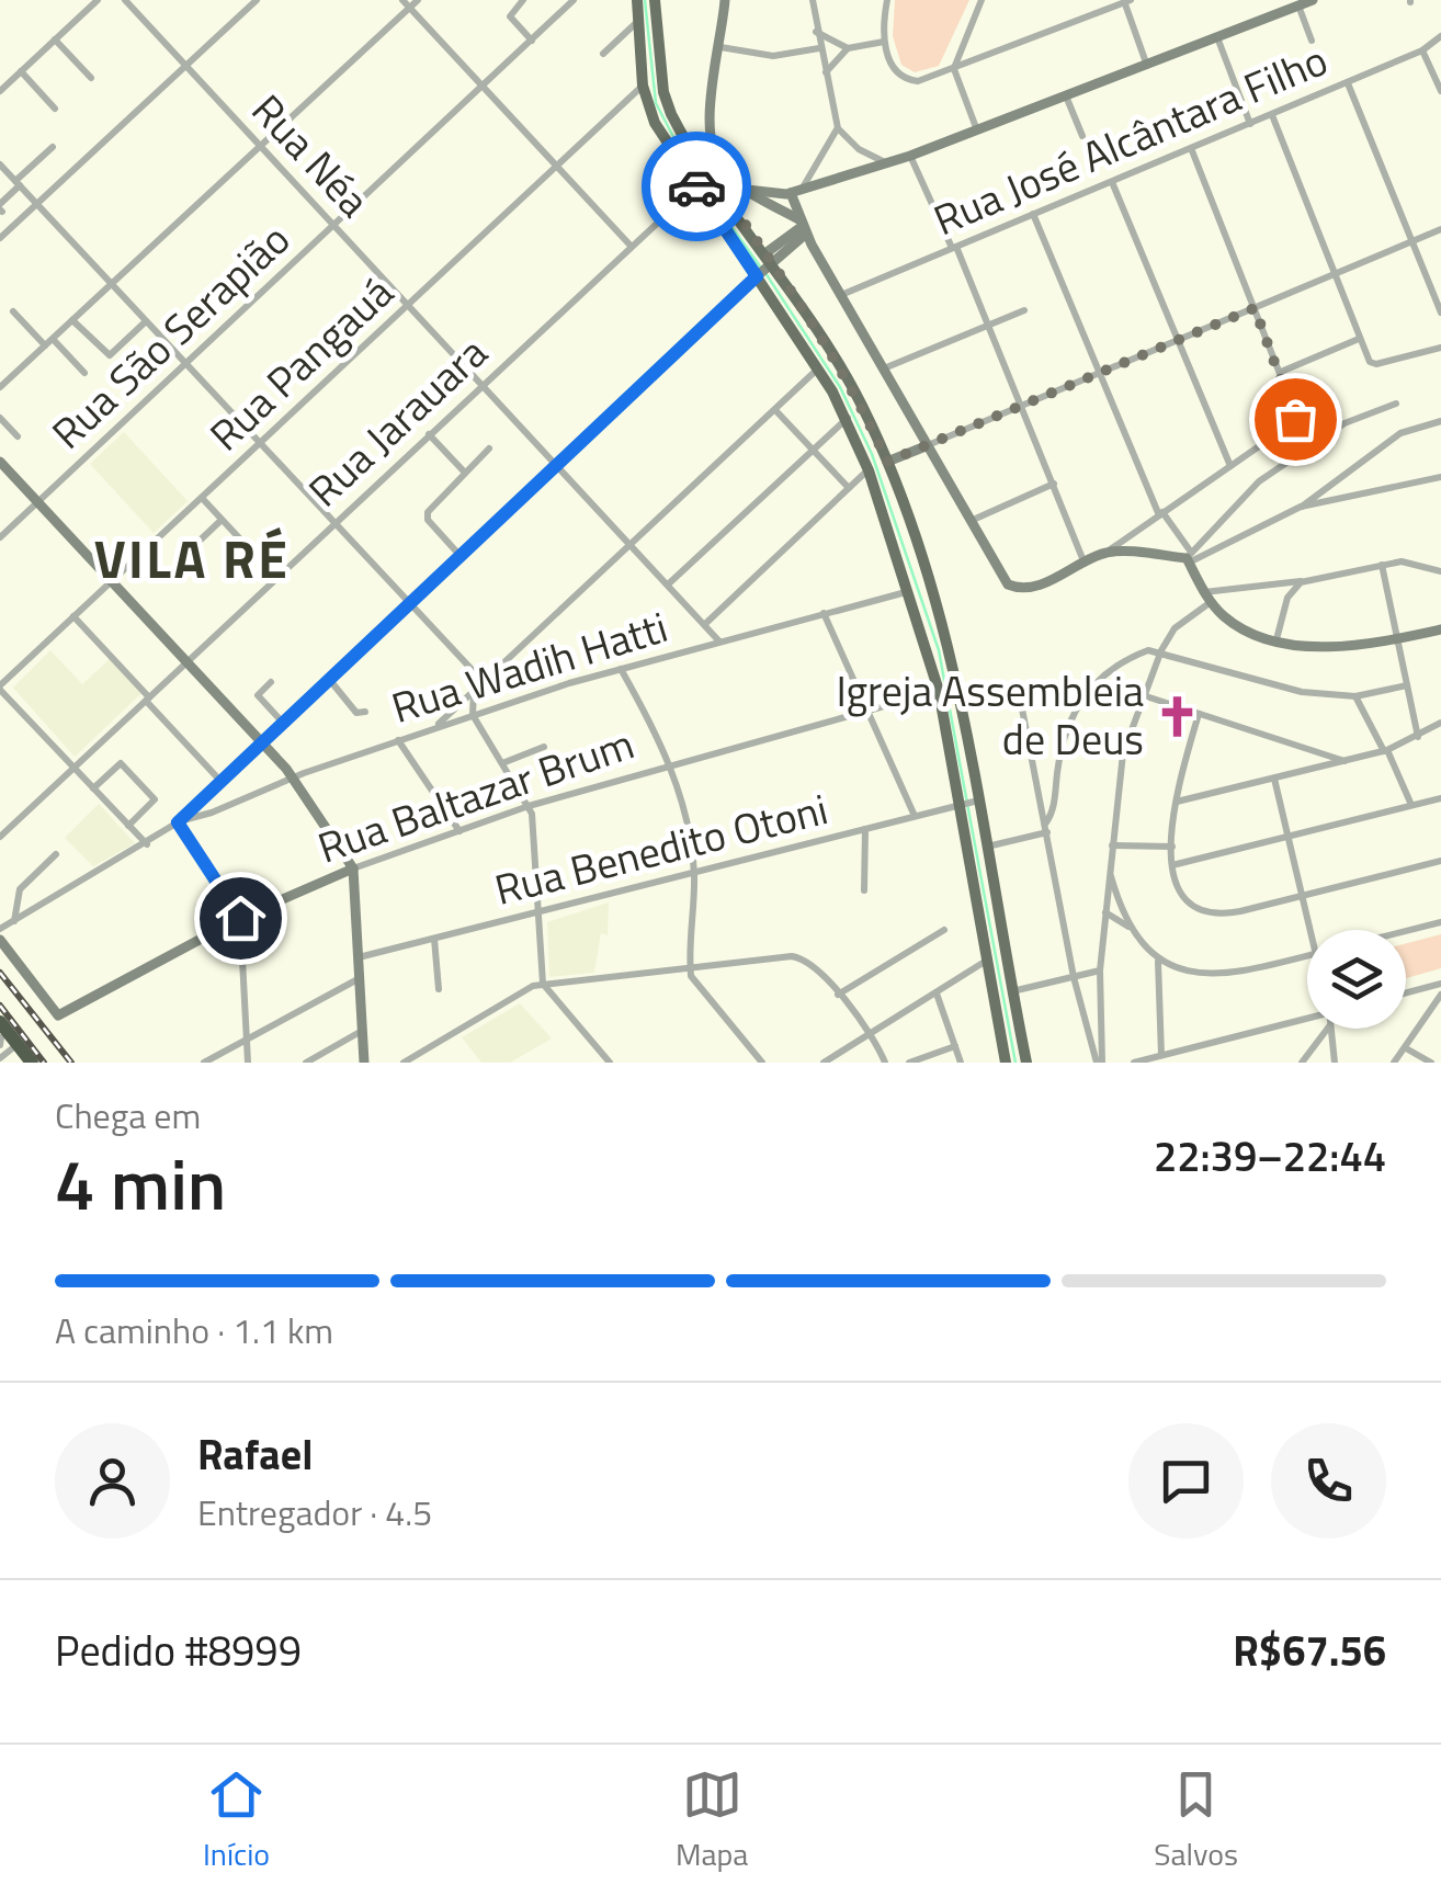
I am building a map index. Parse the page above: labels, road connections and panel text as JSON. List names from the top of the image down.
{
  "streets": {
    "street": [
      "Rua José Alcântara Filho",
      "Rua Néa",
      "Rua São Serapião",
      "Rua Pangauá",
      "Rua Jarauara",
      "Rua Wadih Hatti",
      "Rua Baltazar Brum",
      "Rua Benedito Otoni"
    ]
  },
  "crossings": [
    ["Rua Néa", "Rua São Serapião"],
    ["Rua Néa", "Rua Pangauá"],
    ["Rua Néa", "Rua Jarauara"],
    ["Rua Néa", "Rua Wadih Hatti"]
  ],
  "districts": ["VILA RÉ"],
  "places": {
    "church": ["Igreja Assembleia de Deus"]
  },
  "page": {
    "heading": ["4 min", "Chega em", "22:39–22:44"],
    "panel": [
      "Rafael",
      "Entregador · 4.5",
      "Pedido #8999",
      "R$67.56"
    ],
    "bar": "A caminho · 1.1 km",
    "tabs": ["Início", "Mapa", "Salvos"]
  }
}
